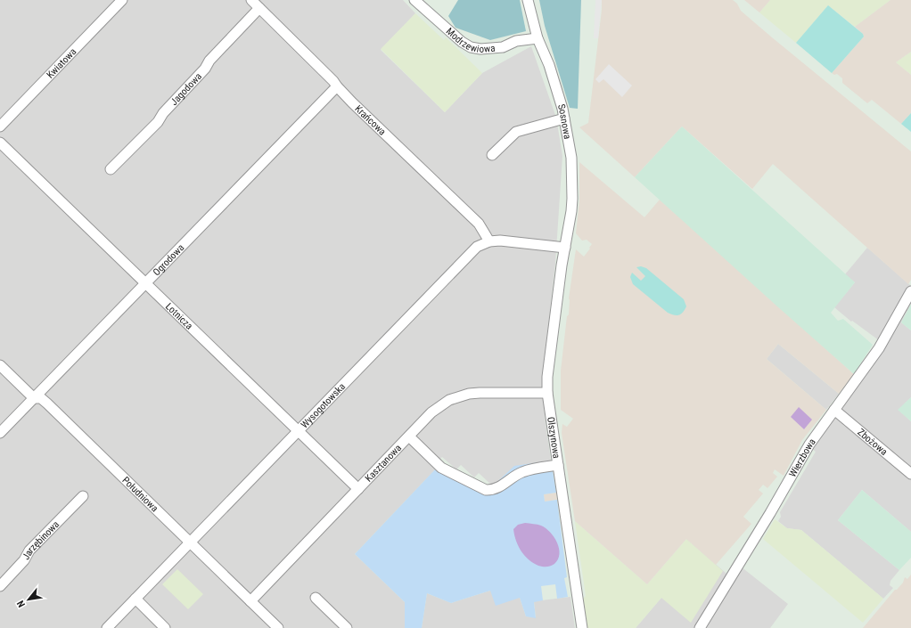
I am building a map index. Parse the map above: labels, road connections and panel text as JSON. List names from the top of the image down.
{
  "streets": {
    "street": [
      "Modrzewiowa",
      "Kwiatowa",
      "Jagodowa",
      "Krańcowa",
      "Sosnowa",
      "Ogrodowa",
      "Lotnicza",
      "Wysogotowska",
      "Olszynowa",
      "Zbożowa",
      "Wierzbowa",
      "Kasztanowa",
      "Południowa",
      "Jarzębinowa"
    ]
  },
  "crossings": [
    ["Modrzewiowa", "Sosnowa"],
    ["Jagodowa", "Krańcowa"],
    ["Krańcowa", "Ogrodowa"],
    ["Krańcowa", "Wysogotowska"],
    ["Sosnowa", "Wysogotowska"],
    ["Sosnowa", "Olszynowa"],
    ["Ogrodowa", "Lotnicza"],
    ["Ogrodowa", "Południowa"],
    ["Lotnicza", "Wysogotowska"],
    ["Lotnicza", "Kasztanowa"],
    ["Wysogotowska", "Olszynowa"],
    ["Wysogotowska", "Południowa"],
    ["Olszynowa", "Kasztanowa"],
    ["Zbożowa", "Wierzbowa"],
    ["Kasztanowa", "Południowa"]
  ],
  "north": "bottom left"
}
